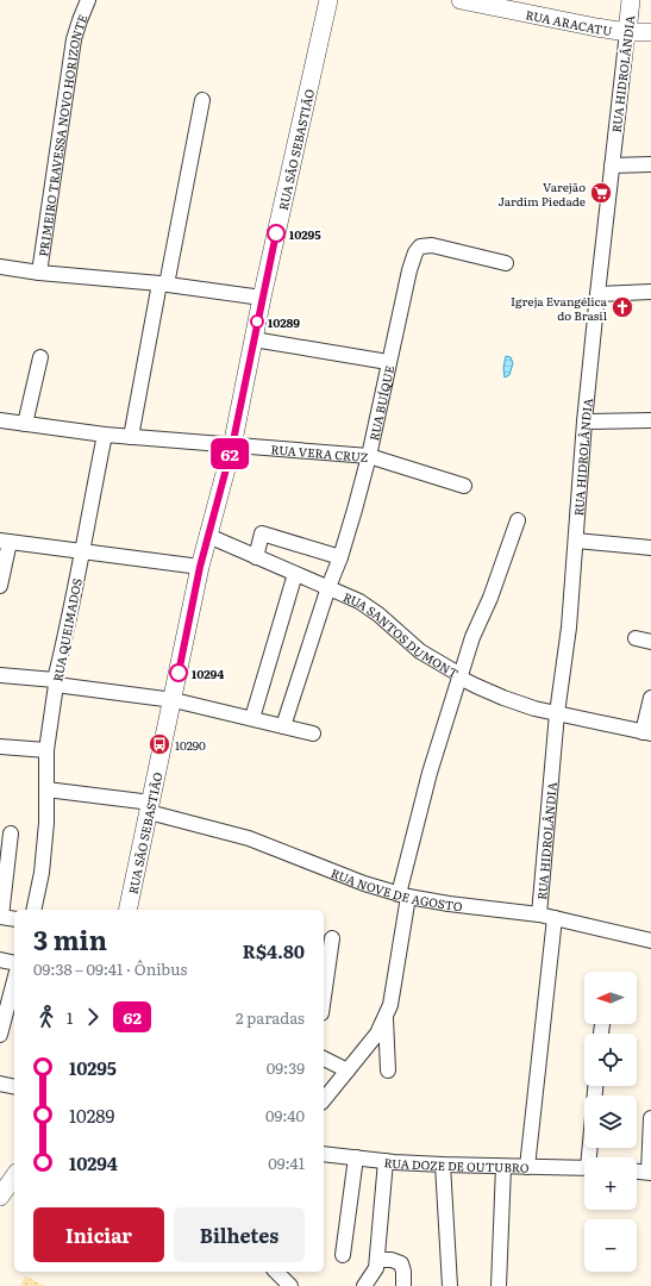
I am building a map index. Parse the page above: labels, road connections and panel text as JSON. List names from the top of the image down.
{
  "streets": {
    "street": [
      "RUA ARACATU",
      "RUA HIDROLÂNDIA",
      "PRIMEIRO TRAVESSA NOVO HORIZONTE",
      "RUA SÃO SEBASTIÃO",
      "RUA BUÍQUE",
      "RUA VERA CRUZ",
      "RUA QUEIMADOS",
      "RUA SANTOS DUMONT",
      "RUA NOVE DE AGOSTO",
      "RUA DOZE DE OUTUBRO"
    ]
  },
  "crossings": [
    ["RUA ARACATU", "RUA HIDROLÂNDIA"],
    ["RUA HIDROLÂNDIA", "RUA SANTOS DUMONT"],
    ["RUA HIDROLÂNDIA", "RUA NOVE DE AGOSTO"],
    ["RUA SÃO SEBASTIÃO", "RUA VERA CRUZ"],
    ["RUA SÃO SEBASTIÃO", "RUA SANTOS DUMONT"],
    ["RUA SÃO SEBASTIÃO", "RUA NOVE DE AGOSTO"],
    ["RUA BUÍQUE", "RUA VERA CRUZ"],
    ["RUA BUÍQUE", "RUA SANTOS DUMONT"],
    ["RUA VERA CRUZ", "RUA QUEIMADOS"],
    ["RUA QUEIMADOS", "RUA NOVE DE AGOSTO"]
  ],
  "places": {
    "supermarket": ["Varejão Jardim Piedade"],
    "other": ["10295", "10289", "10294"],
    "church": ["Igreja Evangélica do Brasil"],
    "bus stop": ["10290"]
  },
  "lines": ["bus line 62"],
  "north": "left",
  "page": {
    "on_map": "62",
    "heading": ["3 min", "09:38 – 09:41 · Ônibus", "R$4.80"],
    "map_buttons": ["+", "−"],
    "legs": ["1", "62", "2 paradas"],
    "list": [
      {
        "name": "10295",
        "value": "09:39"
      },
      {
        "name": "10289",
        "value": "09:40"
      },
      {
        "name": "10294",
        "value": "09:41"
      }
    ],
    "buttons": ["Iniciar", "Bilhetes"]
  }
}
